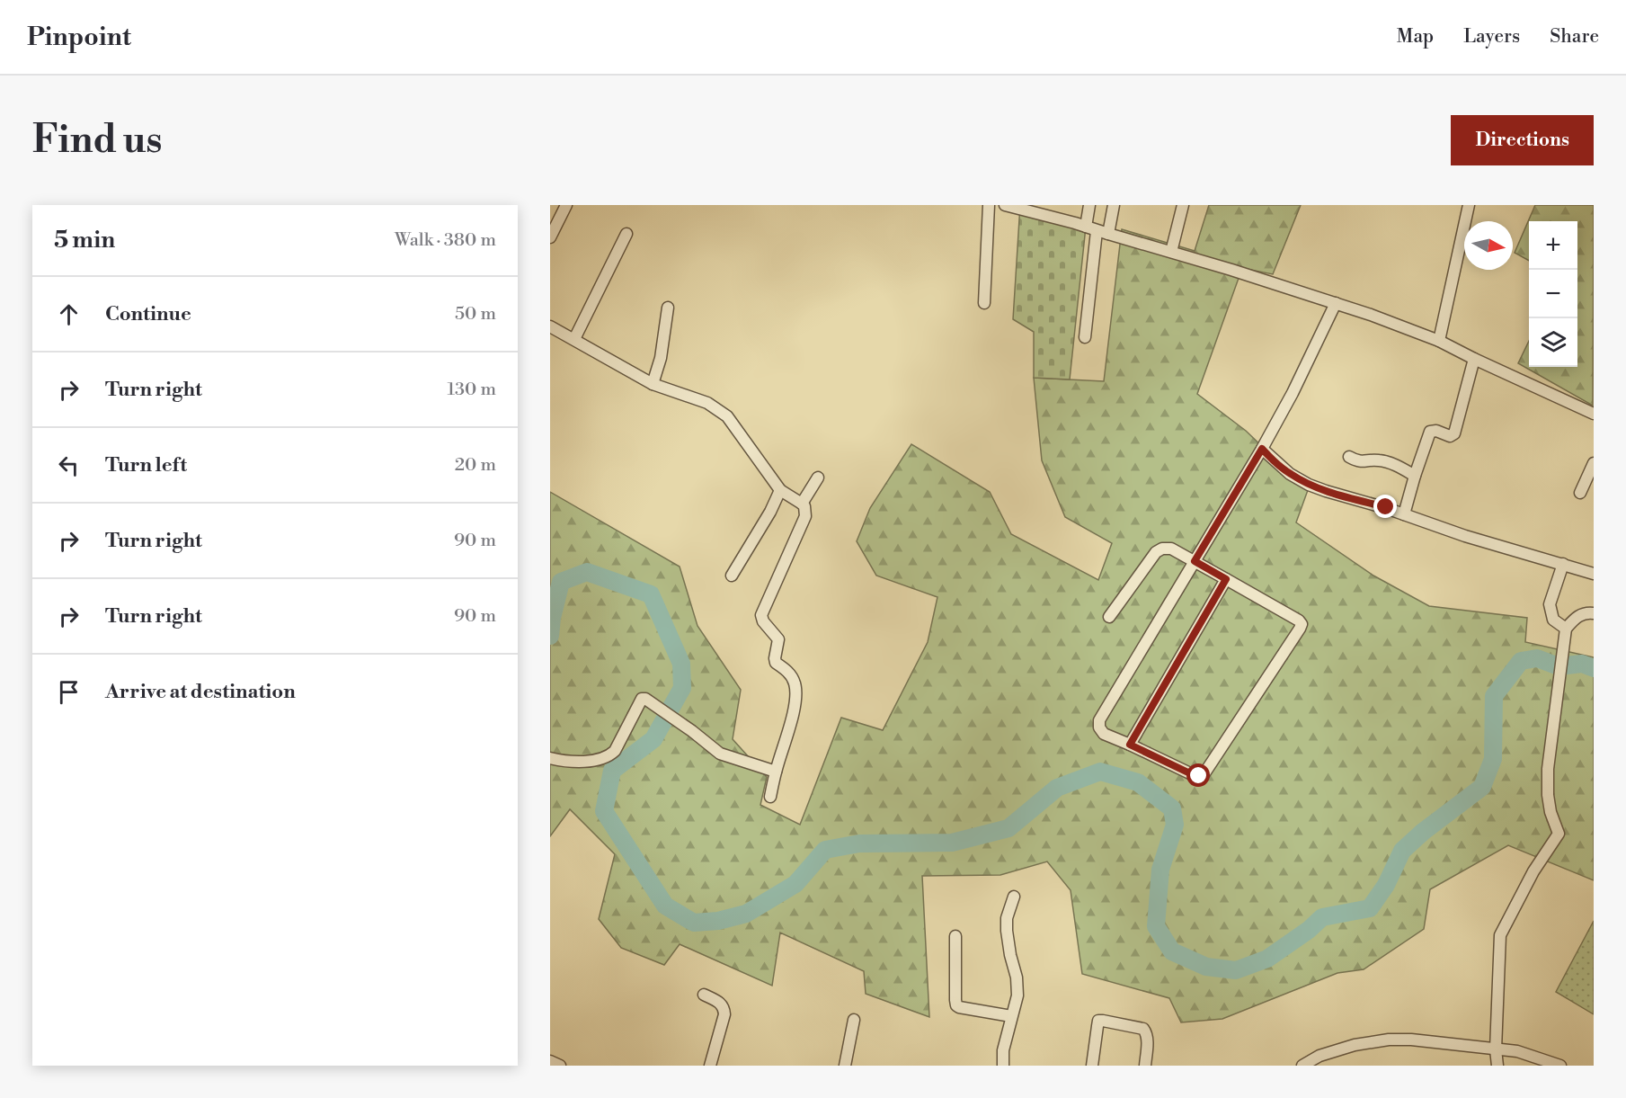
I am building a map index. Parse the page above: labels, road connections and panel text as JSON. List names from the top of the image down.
{
  "north": "right",
  "page": {
    "header": "Pinpoint",
    "nav": ["Map", "Layers", "Share"],
    "buttons": "Directions",
    "title": "Find us",
    "heading": ["5 min", "Walk · 380 m"],
    "map_buttons": ["+", "−"],
    "list": [
      ["Continue", "50 m"],
      ["Turn right", "130 m"],
      ["Turn left", "20 m"],
      ["Turn right", "90 m"],
      ["Turn right", "90 m"],
      "Arrive at destination"
    ]
  }
}
